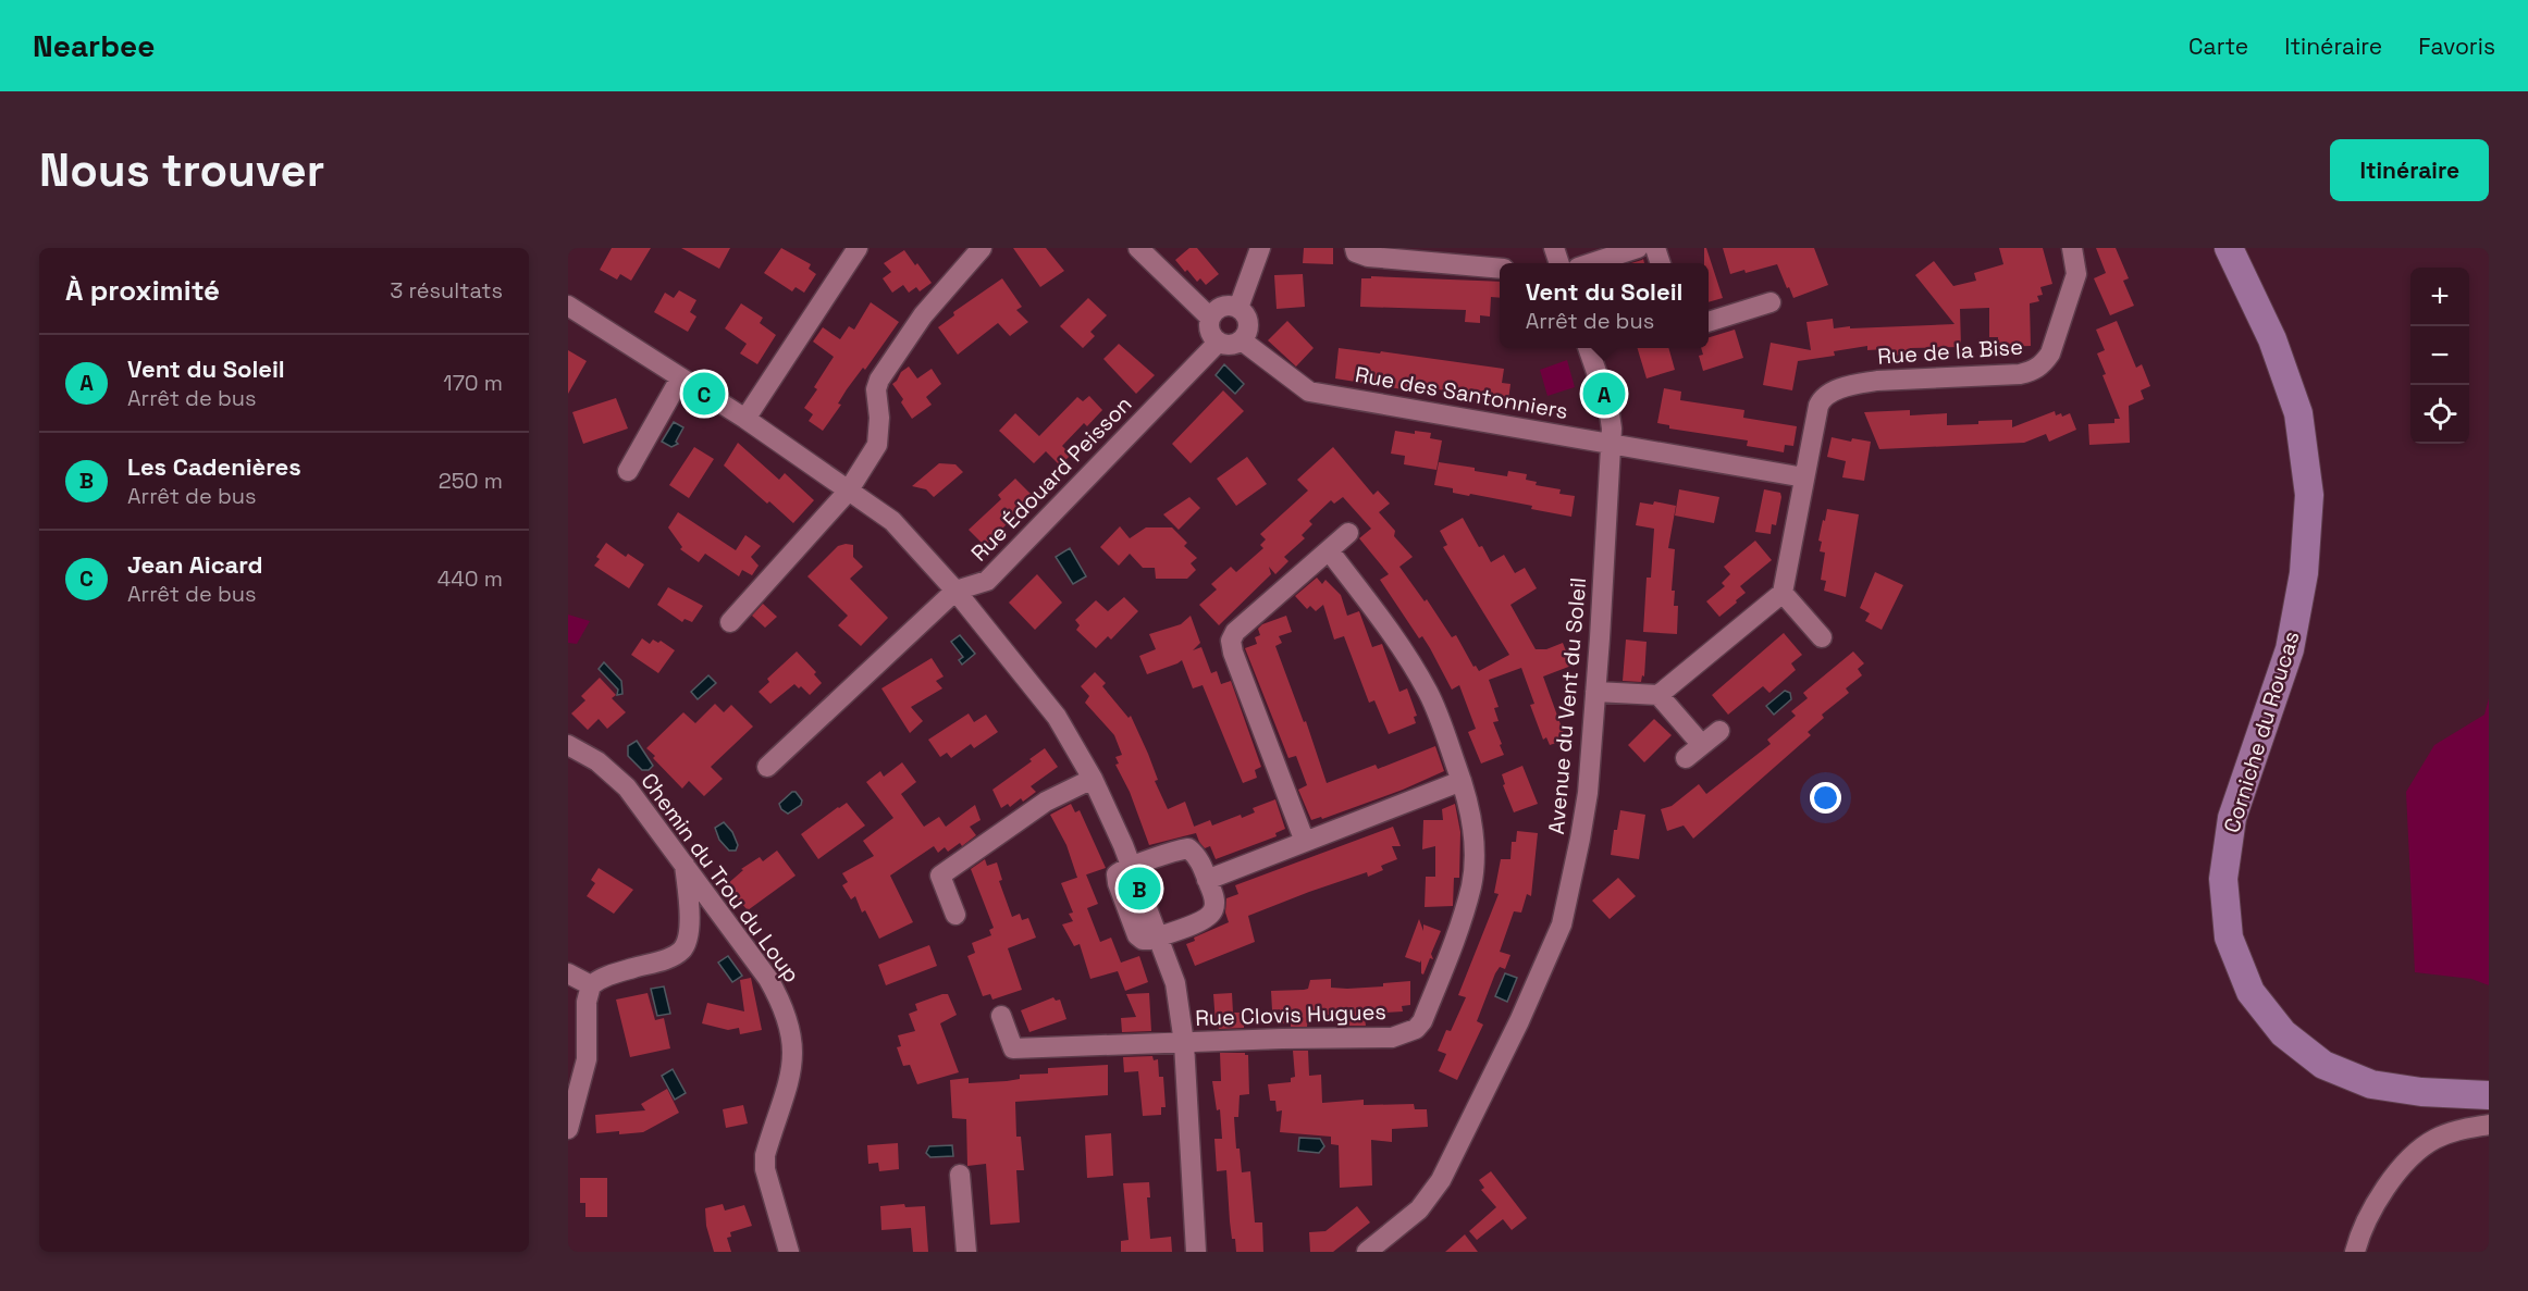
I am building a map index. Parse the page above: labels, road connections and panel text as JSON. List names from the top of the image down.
{
  "streets": {
    "main road": ["Corniche du Roucas"],
    "street": [
      "Rue de la Bise",
      "Rue des Santonniers",
      "Rue Édouard Peisson",
      "Avenue du Vent du Soleil",
      "Chemin du Trou du Loup",
      "Rue Clovis Hugues"
    ]
  },
  "crossings": [
    ["Rue de la Bise", "Rue des Santonniers"],
    ["Rue des Santonniers", "Rue Édouard Peisson"],
    ["Rue des Santonniers", "Avenue du Vent du Soleil"]
  ],
  "page": {
    "header": "Nearbee",
    "nav": ["Carte", "Itinéraire", "Favoris"],
    "buttons": "Itinéraire",
    "title": "Nous trouver",
    "heading": ["À proximité", "3 résultats"],
    "popup": ["Vent du Soleil", "Arrêt de bus"],
    "map_buttons": ["+", "−"],
    "list": [
      {
        "mark": "A",
        "name": "Vent du Soleil",
        "note": "Arrêt de bus",
        "value": "170 m"
      },
      {
        "mark": "B",
        "name": "Les Cadenières",
        "note": "Arrêt de bus",
        "value": "250 m"
      },
      {
        "mark": "C",
        "name": "Jean Aicard",
        "note": "Arrêt de bus",
        "value": "440 m"
      }
    ],
    "pins": ["A", "C", "B"]
  }
}
